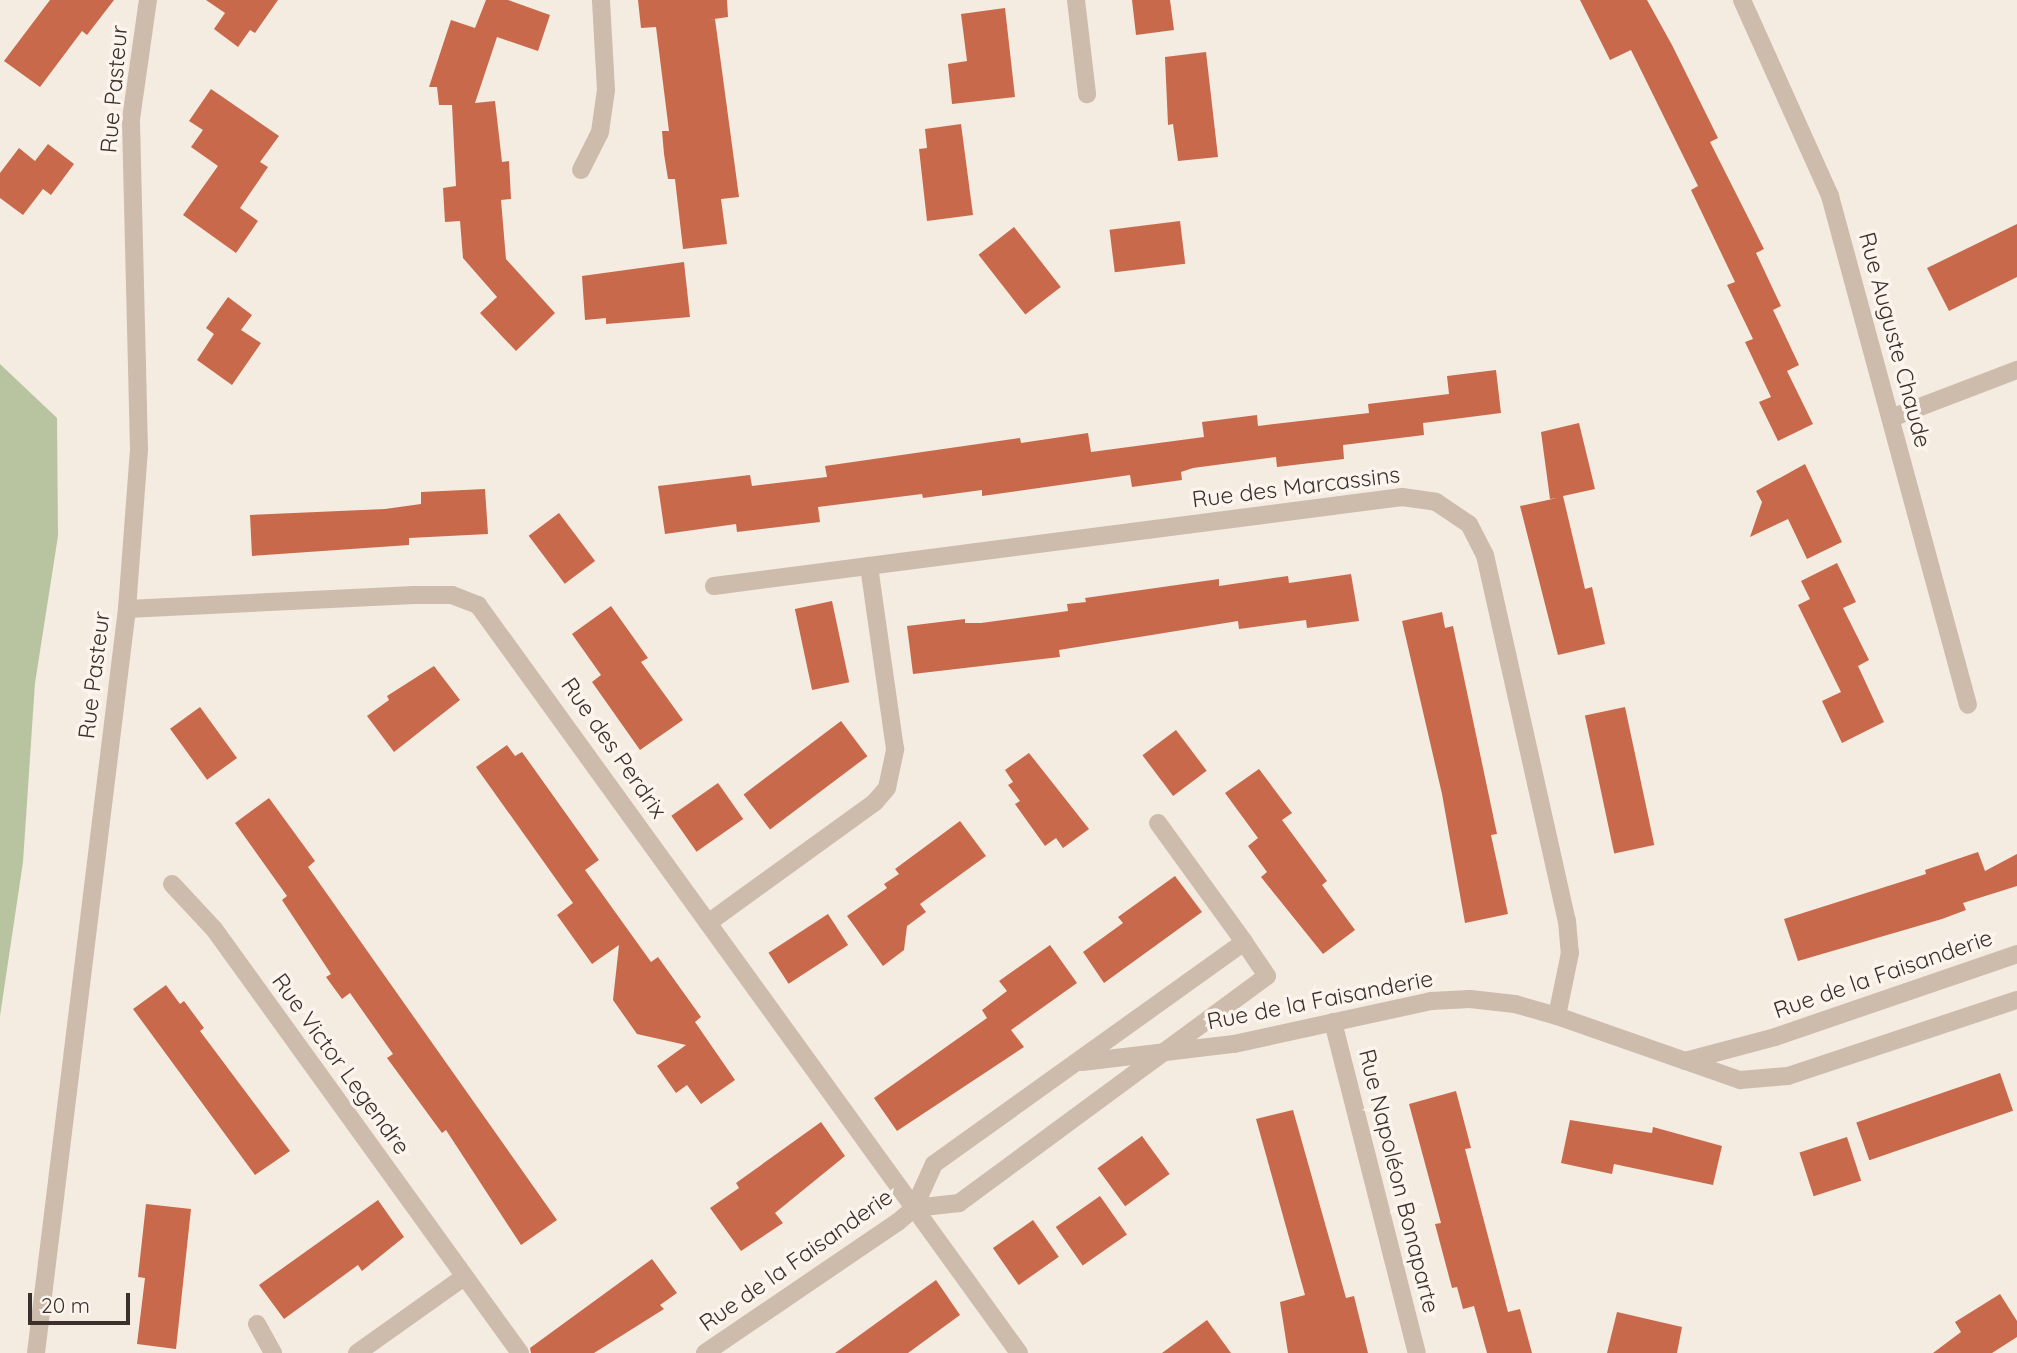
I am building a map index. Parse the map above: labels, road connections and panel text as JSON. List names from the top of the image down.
{
  "streets": {
    "street": [
      "Rue Pasteur",
      "Rue Auguste Chaude",
      "Rue des Marcassins",
      "Rue des Perdrix",
      "Rue de la Faisanderie",
      "Rue Victor Legendre",
      "Rue Napoléon Bonaparte"
    ]
  },
  "crossings": [
    ["Rue Pasteur", "Rue des Perdrix"],
    ["Rue des Marcassins", "Rue de la Faisanderie"],
    ["Rue des Perdrix", "Rue de la Faisanderie"],
    ["Rue de la Faisanderie", "Rue Napoléon Bonaparte"]
  ],
  "scale_bar": "20 m"
}
